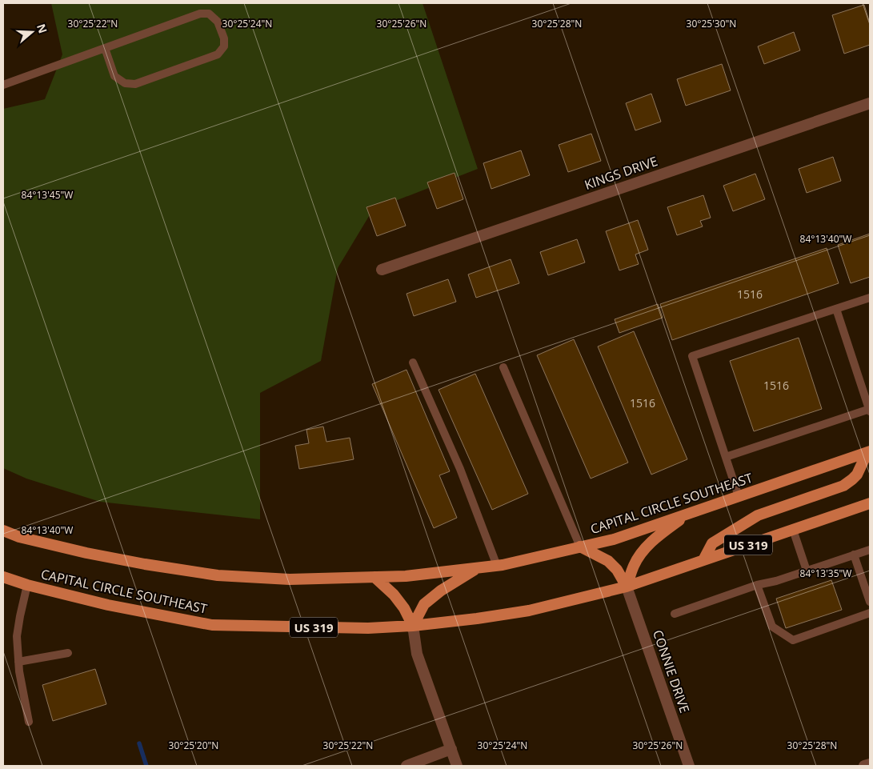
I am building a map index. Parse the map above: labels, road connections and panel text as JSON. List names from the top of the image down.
{
  "streets": {
    "main road": ["CAPITAL CIRCLE SOUTHEAST", "US 319"],
    "street": ["KINGS DRIVE", "CONNIE DRIVE"]
  },
  "crossings": [
    ["CAPITAL CIRCLE SOUTHEAST", "CONNIE DRIVE"]
  ],
  "house_numbers": ["1516", "1516", "1516"],
  "north": "right",
  "coordinates": [
    "30°25'22\"N",
    "30°25'24\"N",
    "30°25'28\"N",
    "30°25'30\"N",
    "30°25'26\"N",
    "84°13'45\"W",
    "84°13'40\"W",
    "84°13'35\"W",
    "30°25'20\"N"
  ]
}
